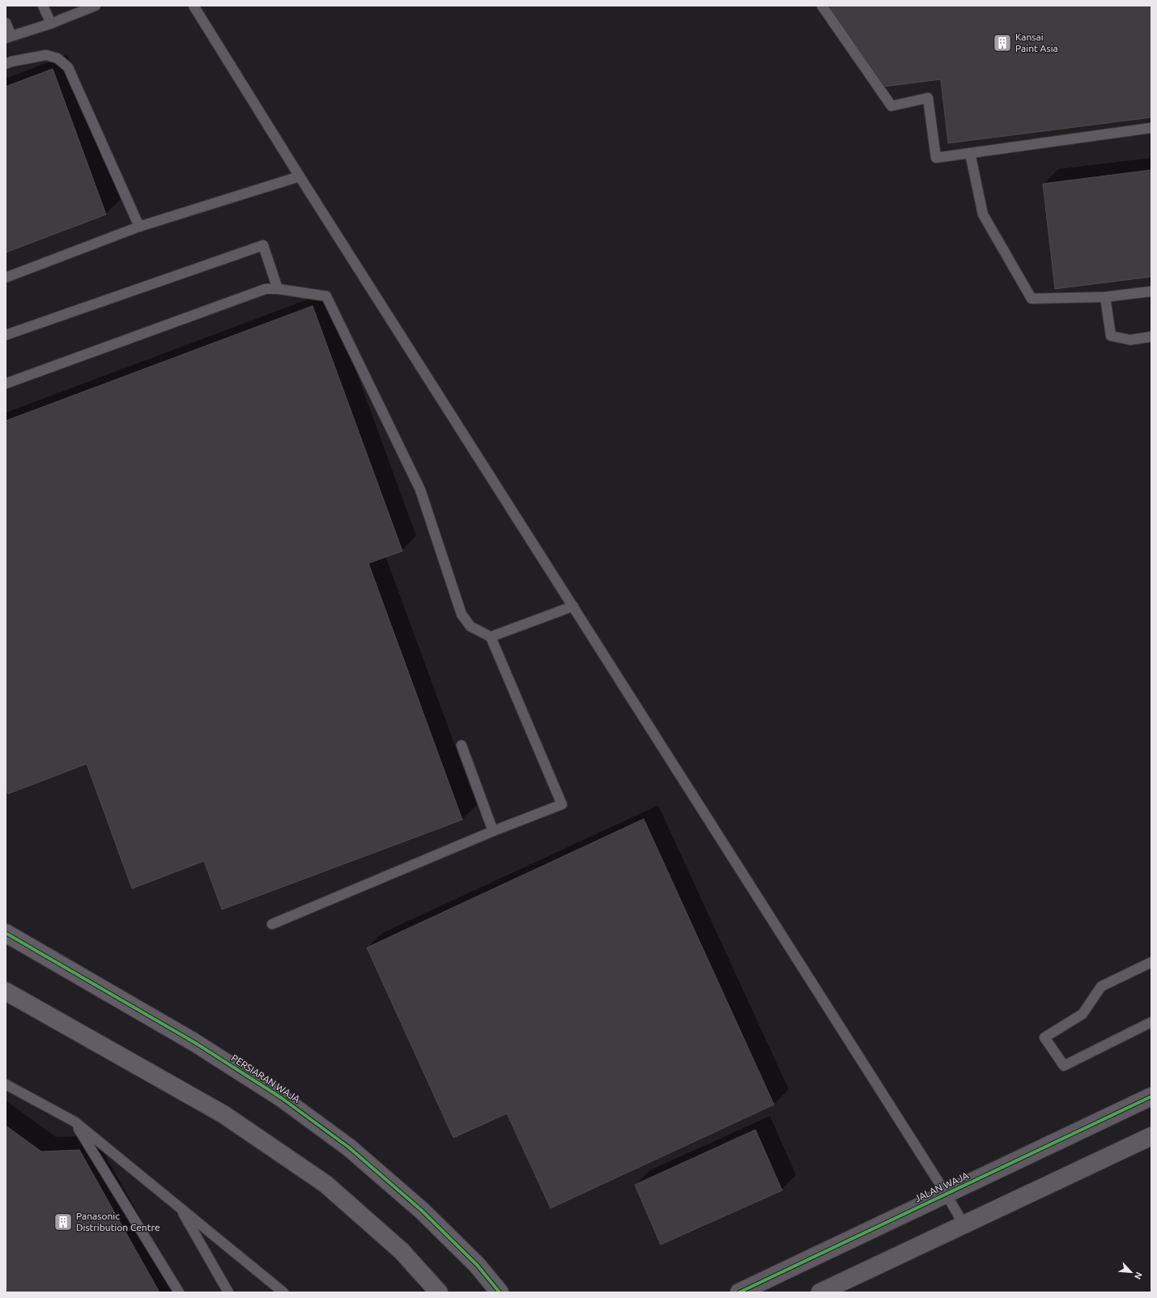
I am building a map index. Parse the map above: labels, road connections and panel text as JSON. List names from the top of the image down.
{
  "streets": {
    "street": ["PERSIARAN WAJA", "JALAN WAJA"]
  },
  "places": {
    "building": ["Kansai Paint Asia", "Panasonic Distribution Centre"]
  },
  "north": "bottom right"
}
